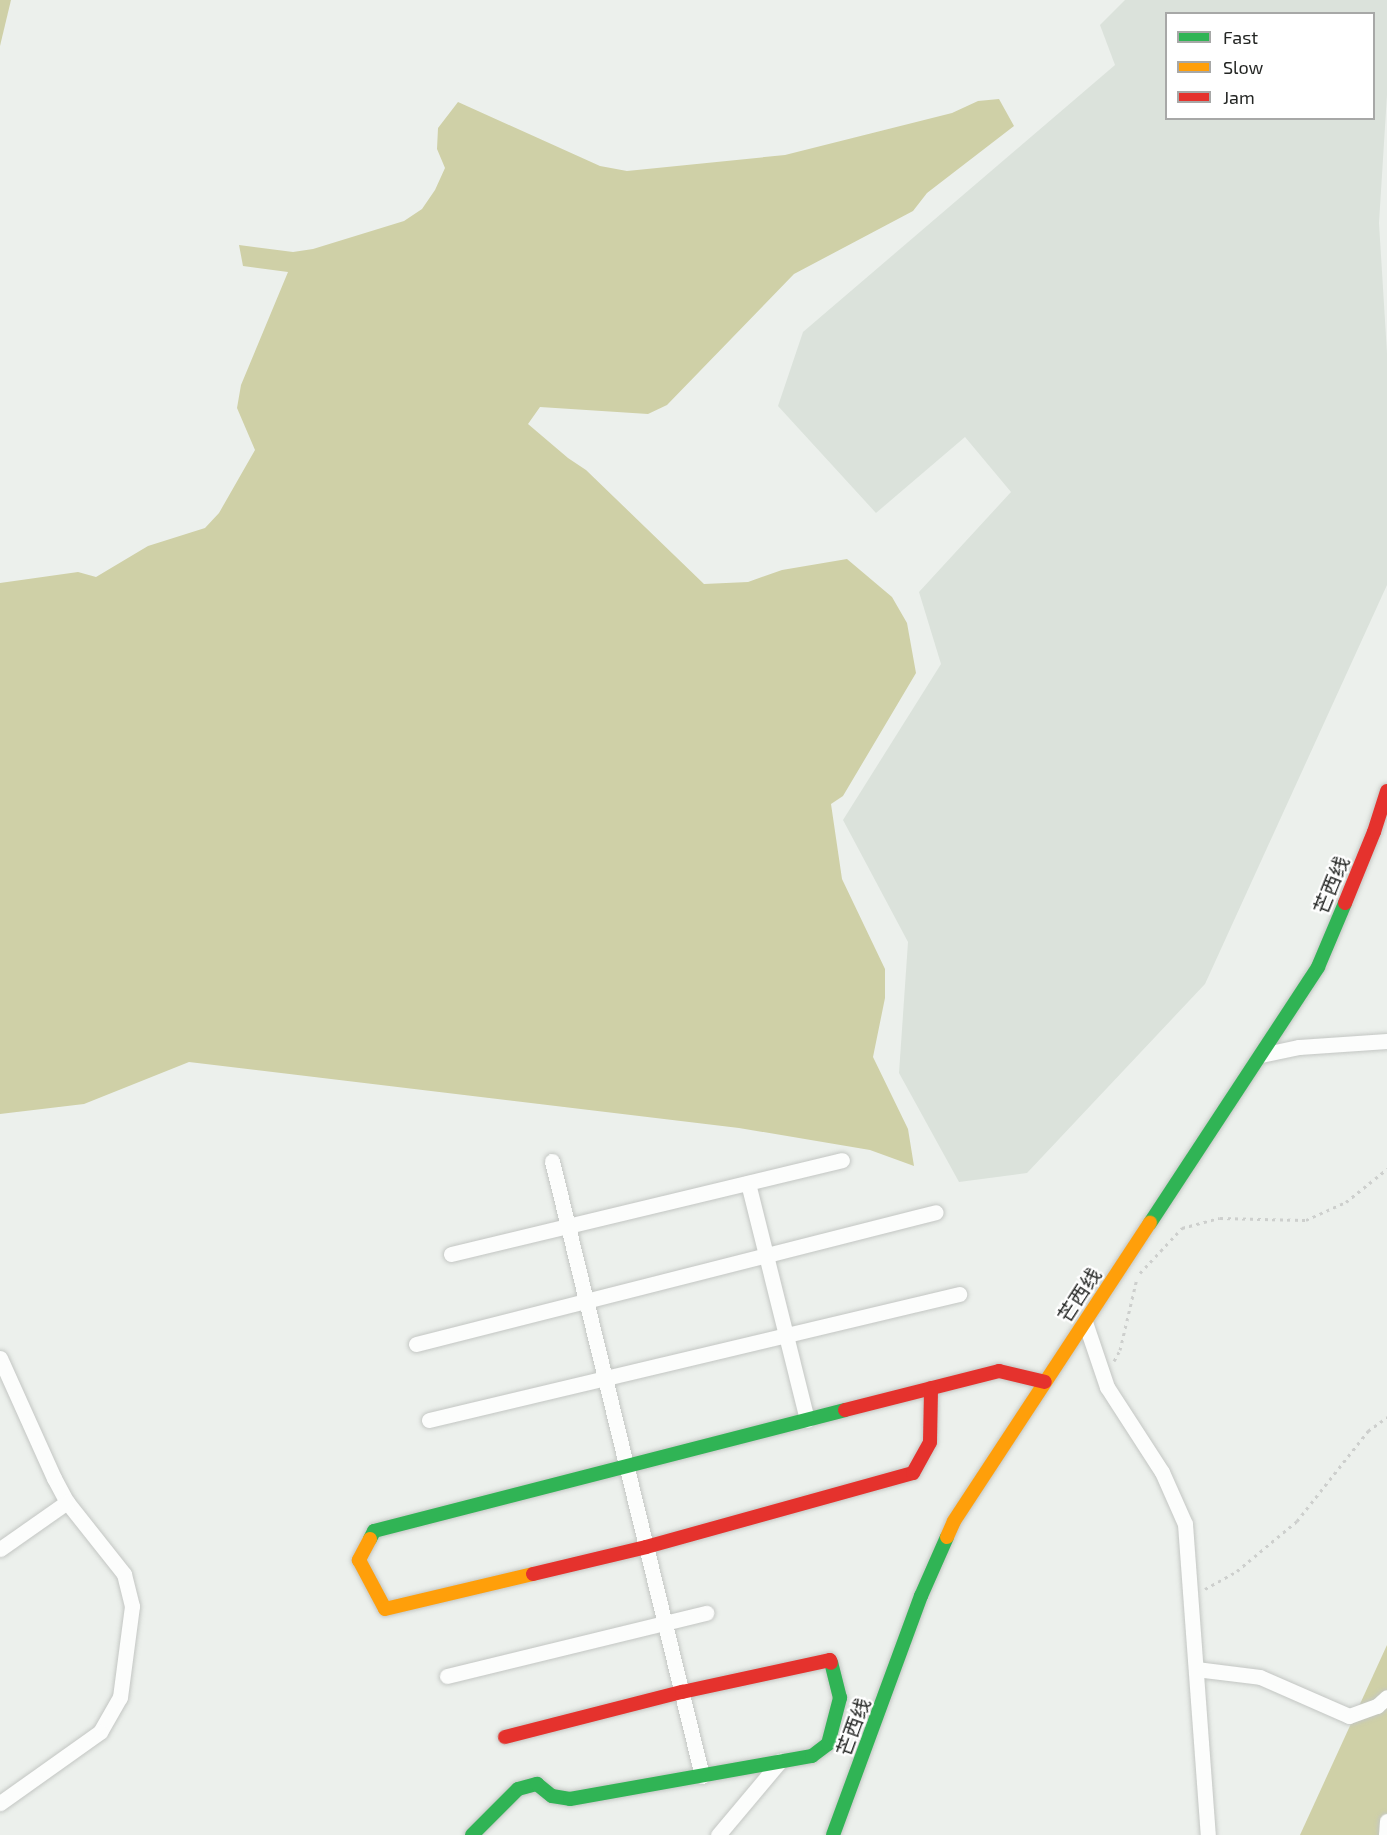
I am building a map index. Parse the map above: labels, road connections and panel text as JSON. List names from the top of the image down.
{
  "streets": {
    "street": ["芒西线"]
  },
  "legend": ["Fast", "Slow", "Jam"]
}
